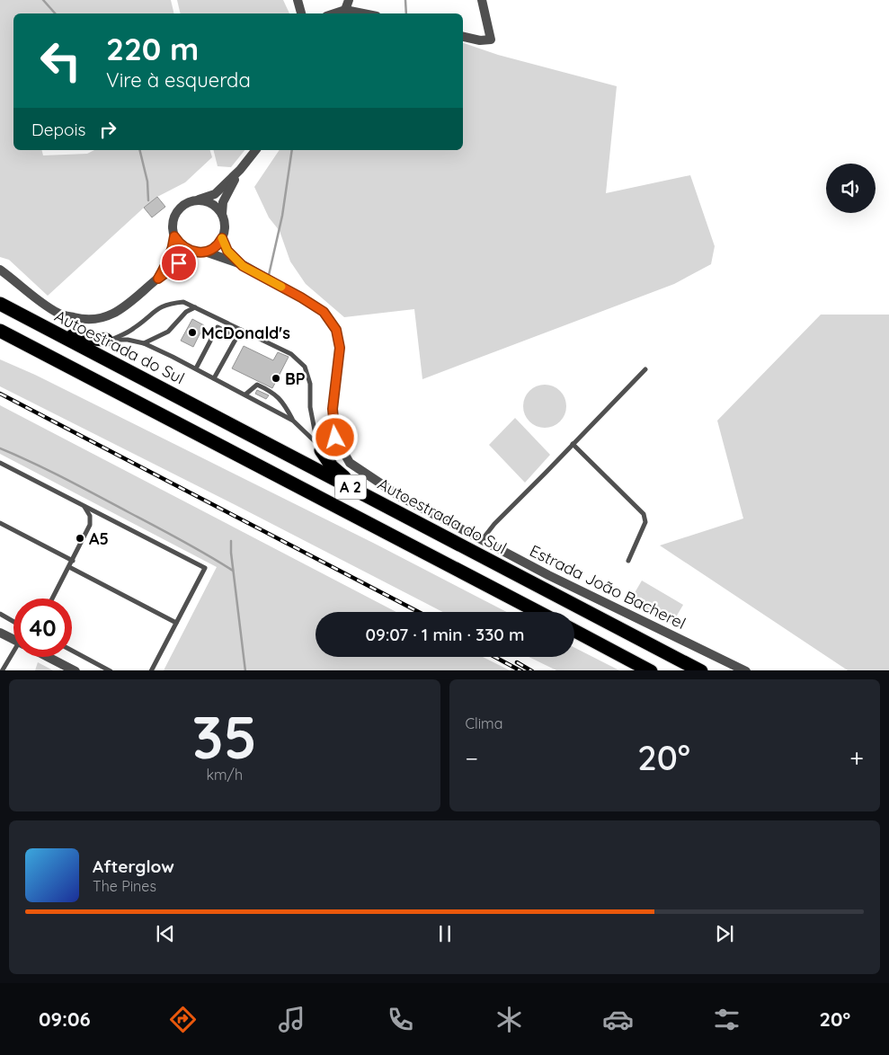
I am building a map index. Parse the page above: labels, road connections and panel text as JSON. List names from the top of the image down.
{
  "streets": {
    "highway": ["Autoestrada do Sul", "A 2"],
    "street": ["Estrada João Bacherel"]
  },
  "places": ["McDonald's", "BP", "A5"],
  "page": {
    "turn": ["220 m", "Vire à esquerda"],
    "then": "Depois",
    "limit": "40",
    "trip": "09:07 · 1 min · 330 m",
    "tile": [
      ["35", "km/h"],
      "Clima"
    ],
    "heat": ["−", "20°", "+"],
    "song": ["Afterglow", "The Pines"],
    "tabs": ["09:06", "20°"]
  }
}
